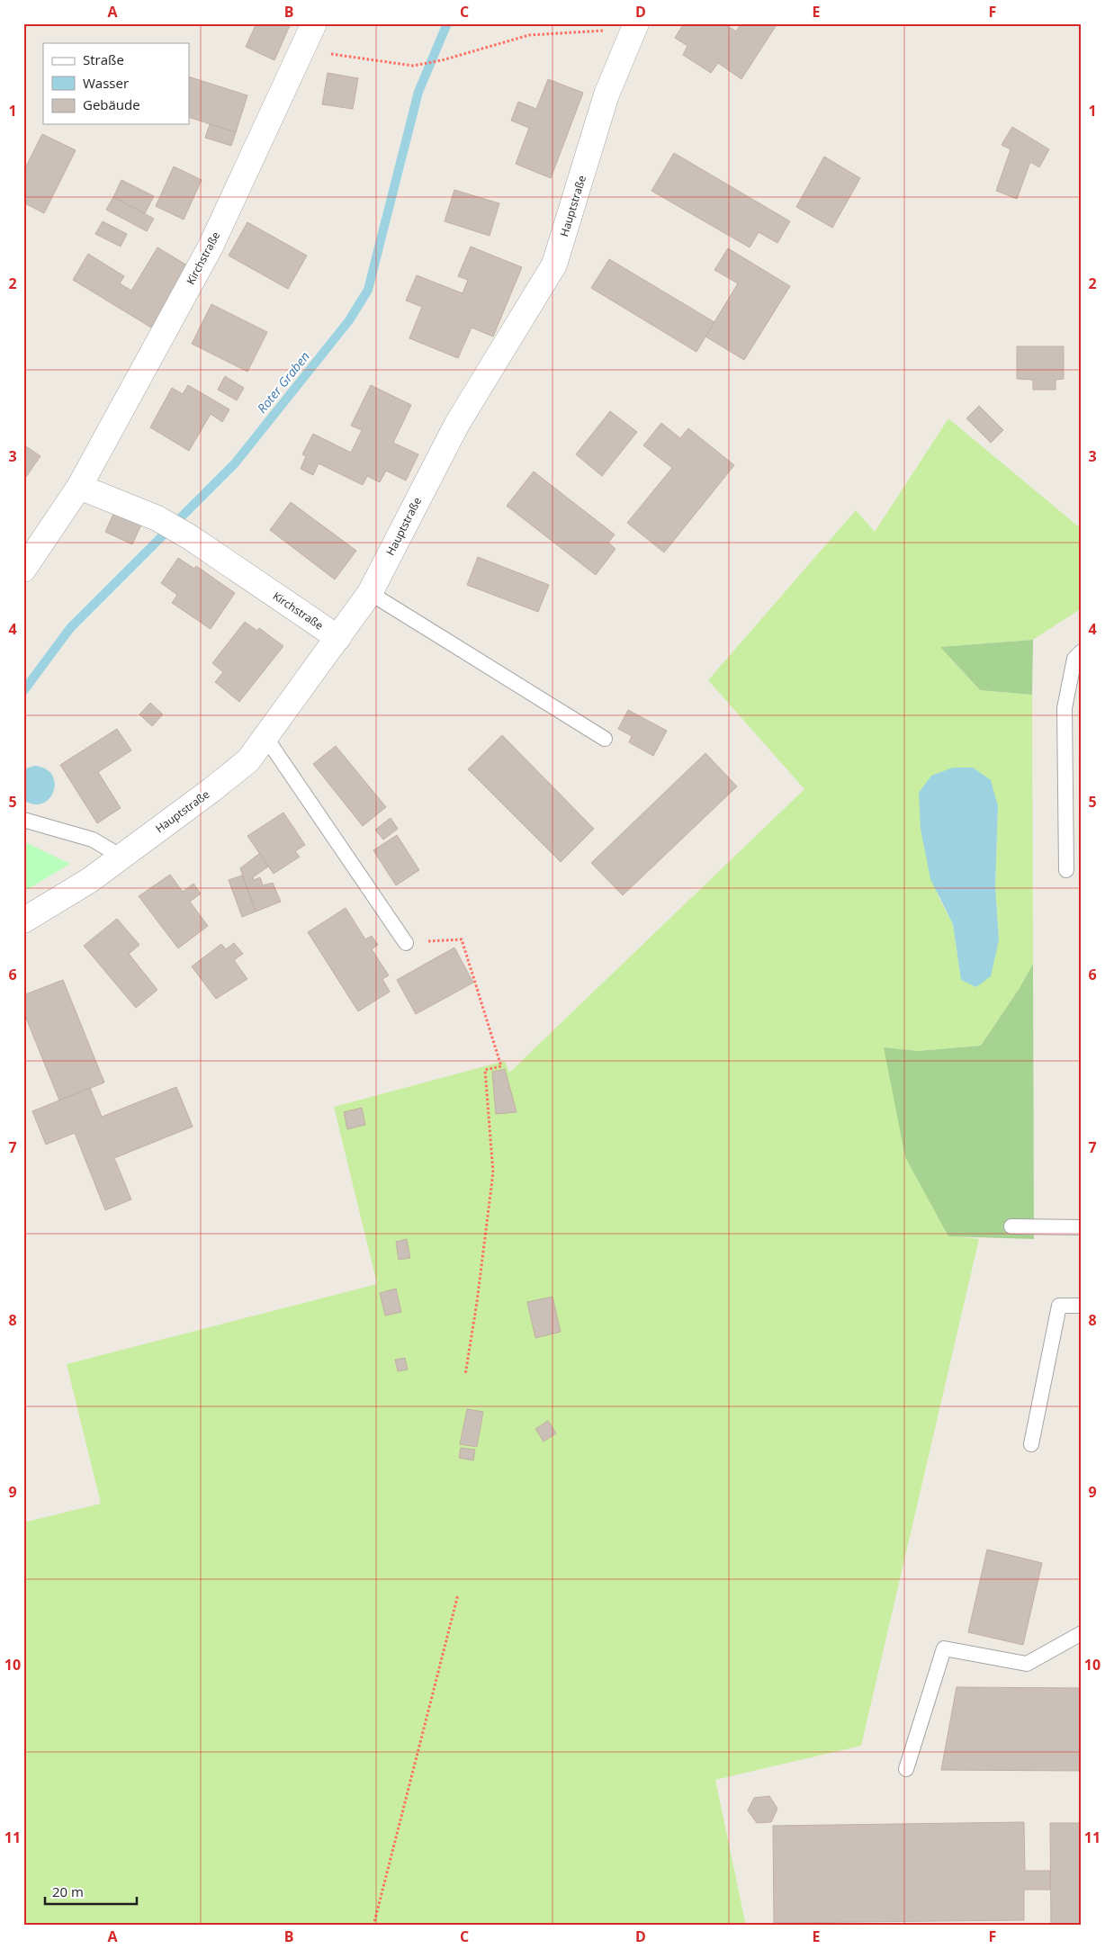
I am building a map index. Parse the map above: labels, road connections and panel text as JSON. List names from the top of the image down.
{
  "streets": {
    "street": ["Hauptstraße", "Kirchstraße"]
  },
  "crossings": [
    ["Hauptstraße", "Kirchstraße"]
  ],
  "water": ["Roter Graben"],
  "legend": ["Straße", "Wasser", "Gebäude"],
  "scale_bar": "20 m",
  "grid": {
    "columns": [
      "A",
      "B",
      "C",
      "D",
      "E",
      "F"
    ],
    "rows": [
      "1",
      "2",
      "3",
      "4",
      "5",
      "6",
      "7",
      "8",
      "9",
      "10",
      "11"
    ]
  }
}
